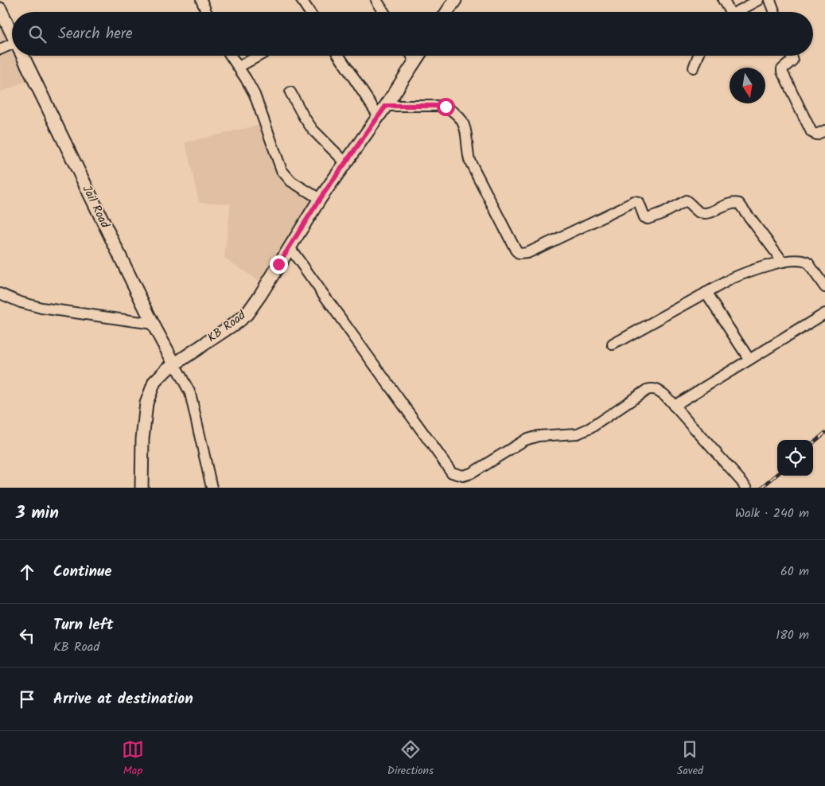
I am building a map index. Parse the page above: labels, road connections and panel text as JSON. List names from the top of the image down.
{
  "streets": {
    "main road": ["Jail Road", "KB Road"]
  },
  "crossings": [
    ["Jail Road", "KB Road"]
  ],
  "north": "bottom",
  "page": {
    "search": "Search here",
    "heading": ["3 min", "Walk · 240 m"],
    "list": [
      ["Continue", "60 m"],
      ["Turn left", "KB Road", "180 m"],
      "Arrive at destination"
    ],
    "nav": ["Map", "Directions", "Saved"]
  }
}
